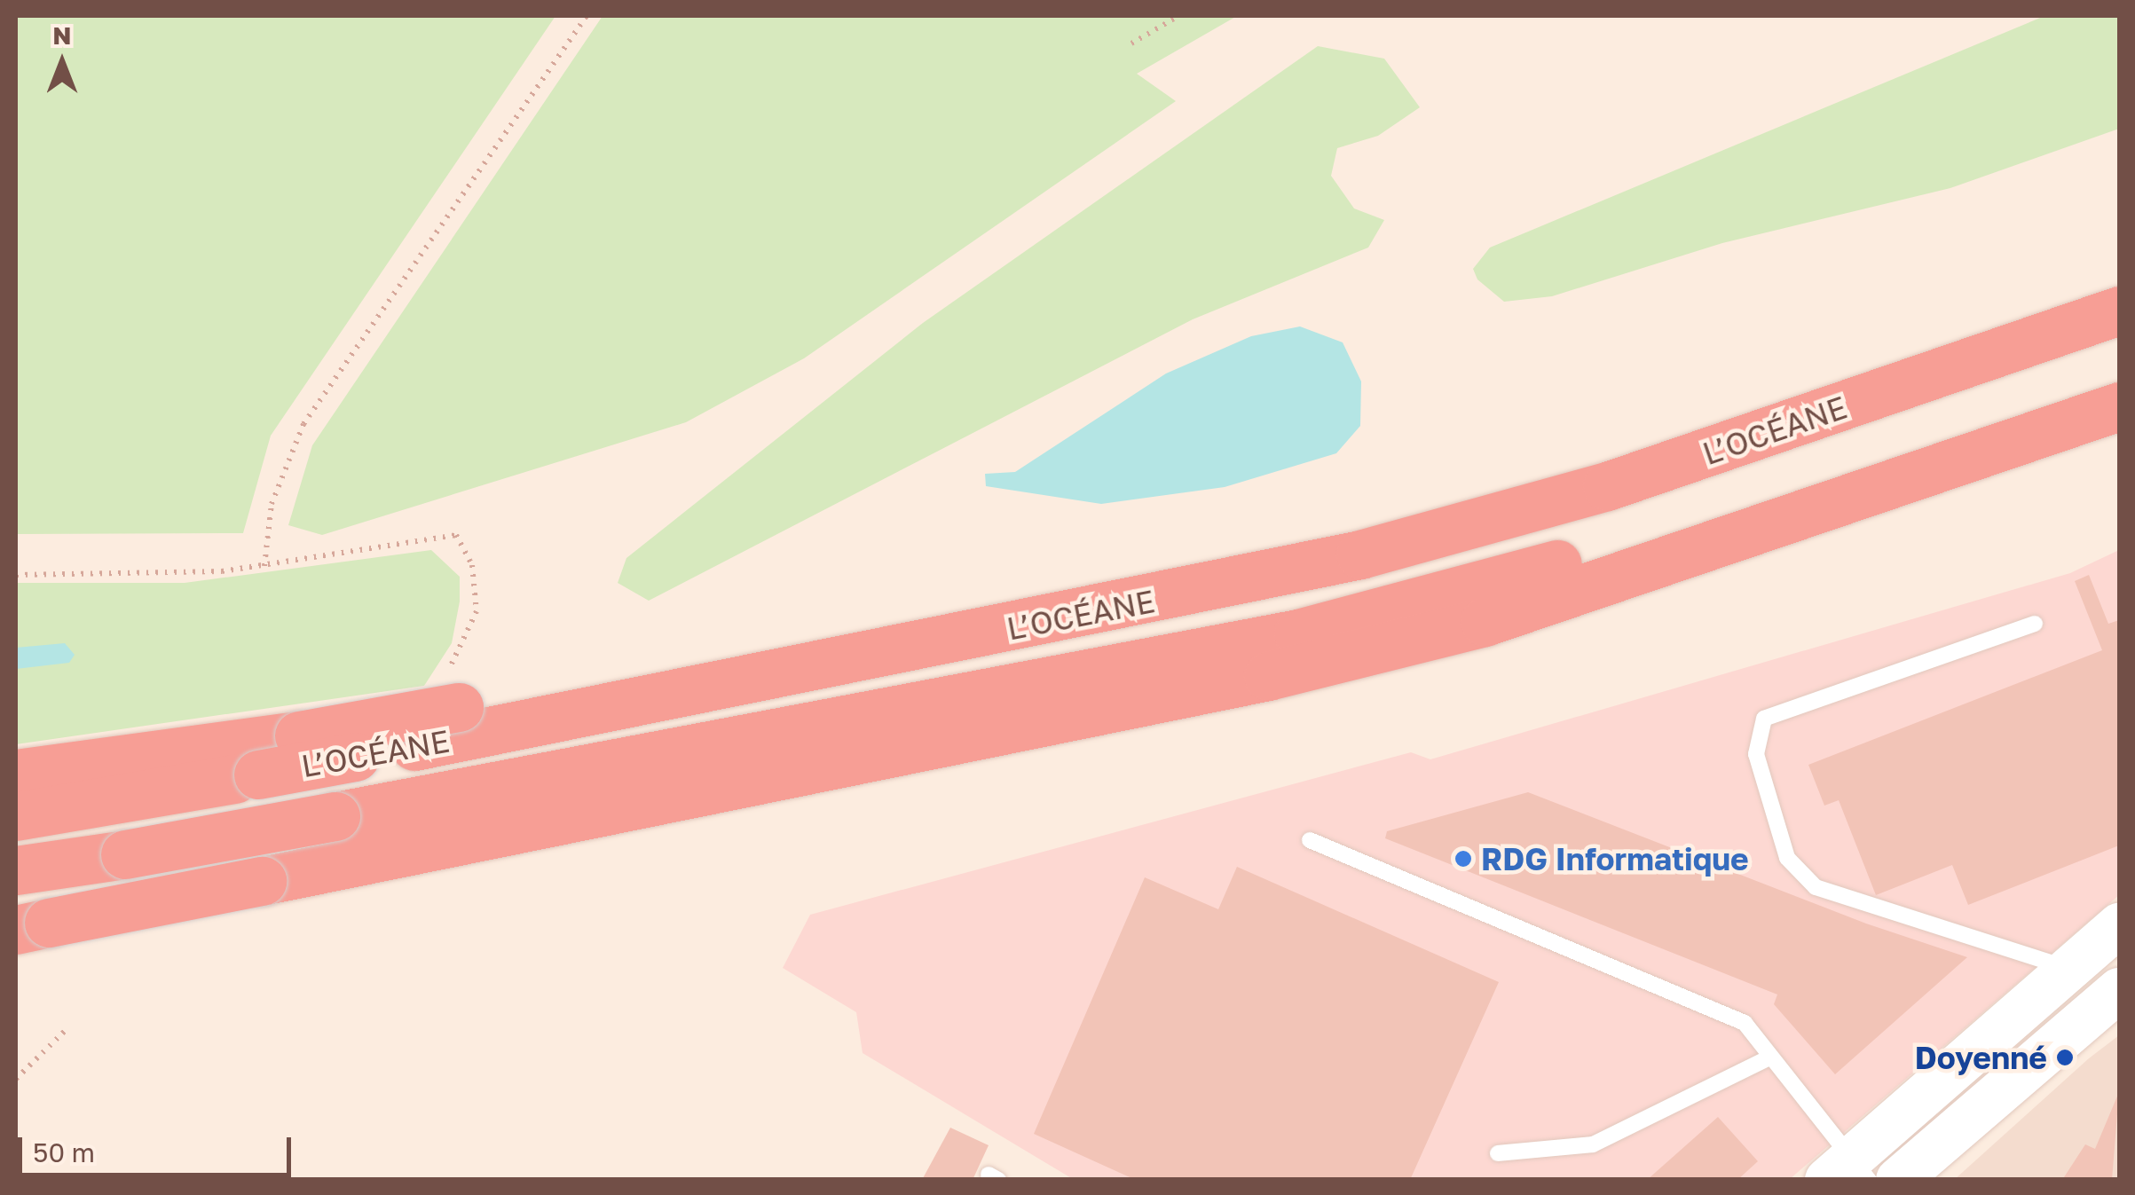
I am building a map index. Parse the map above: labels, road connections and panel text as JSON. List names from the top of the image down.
{
  "streets": {
    "highway": ["L’OCÉANE"]
  },
  "places": ["RDG Informatique", "Doyenné"],
  "scale_bar": "50 m",
  "north": "top"
}
